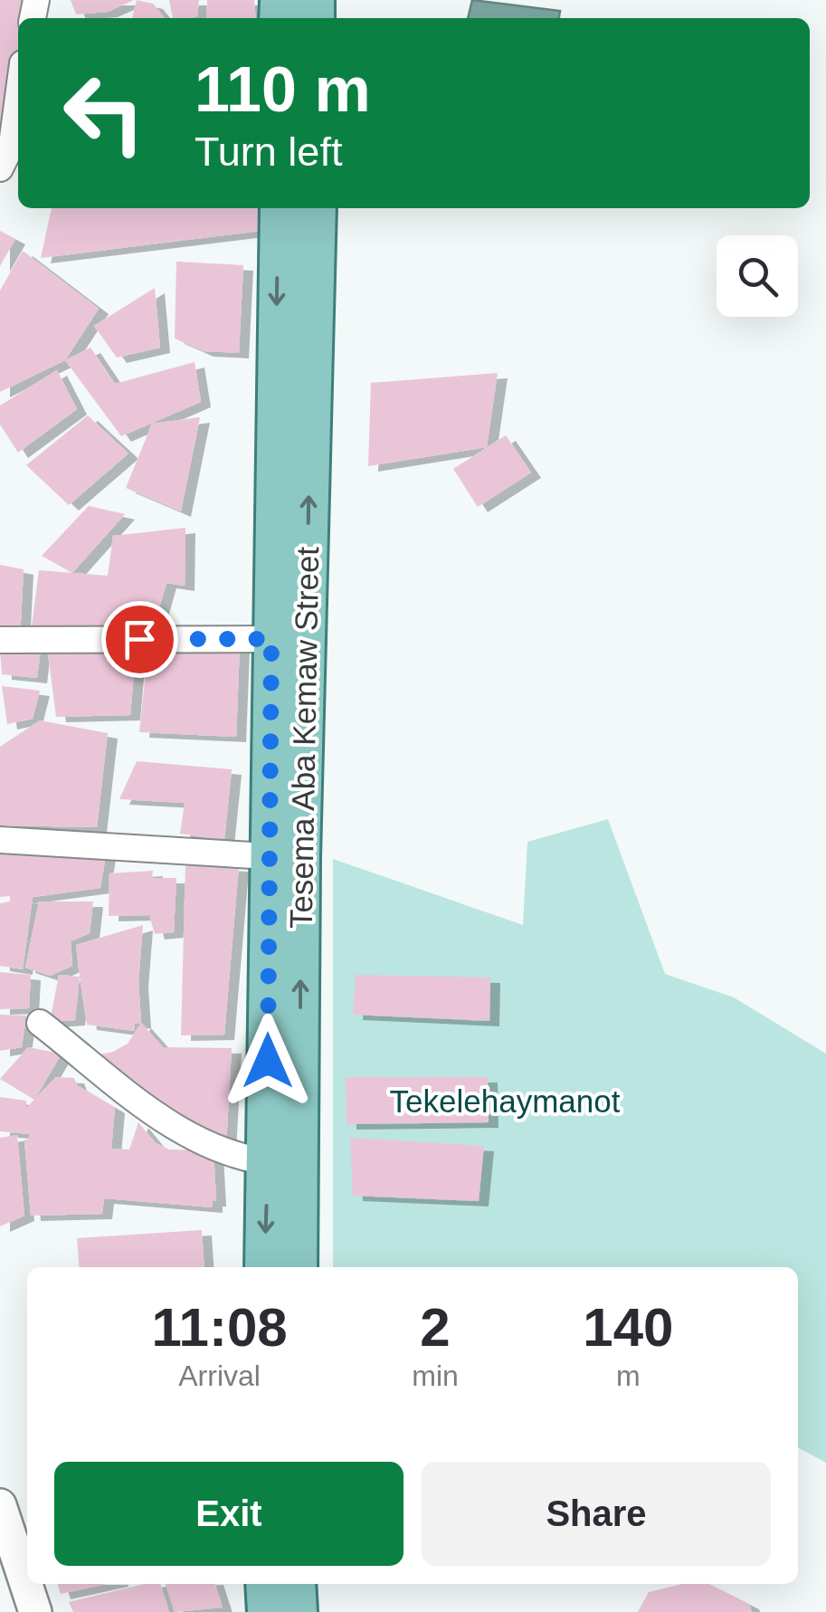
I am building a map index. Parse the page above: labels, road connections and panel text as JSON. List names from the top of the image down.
{
  "streets": {
    "main road": ["Tesema Aba Kemaw Street"]
  },
  "parks": ["Tekelehaymanot"],
  "page": {
    "turn": ["110 m", "Turn left"],
    "eta": [
      "11:08",
      "Arrival",
      "2",
      "min",
      "140",
      "m"
    ],
    "buttons": ["Exit", "Share"]
  }
}
